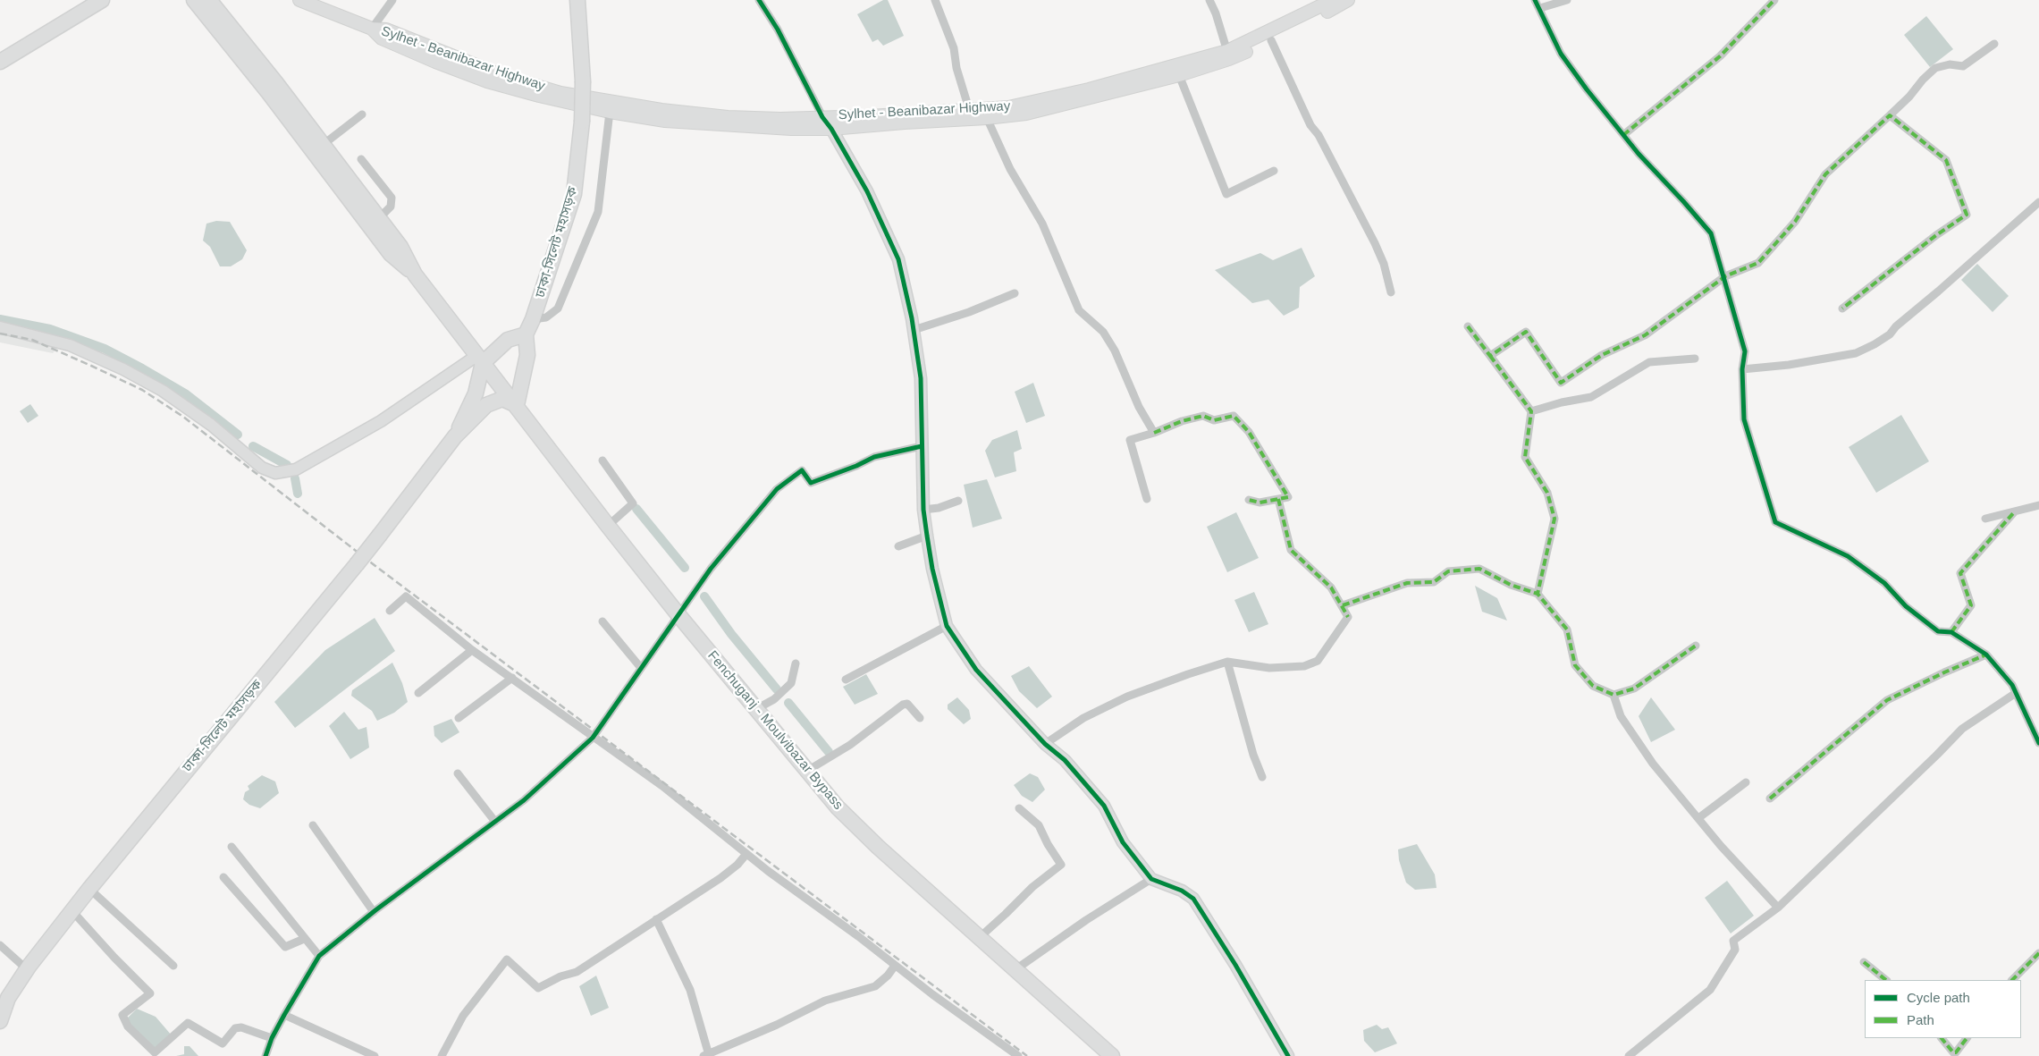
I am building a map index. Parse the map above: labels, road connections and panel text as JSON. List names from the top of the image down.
{
  "streets": {
    "highway": ["ঢাকা-সিলেট মহাসড়ক", "Fenchuganj - Moulvibazar Bypass"],
    "main road": ["Sylhet - Beanibazar Highway"]
  },
  "crossings": [
    ["ঢাকা-সিলেট মহাসড়ক", "Fenchuganj - Moulvibazar Bypass"]
  ],
  "legend": ["Cycle path", "Path"]
}
